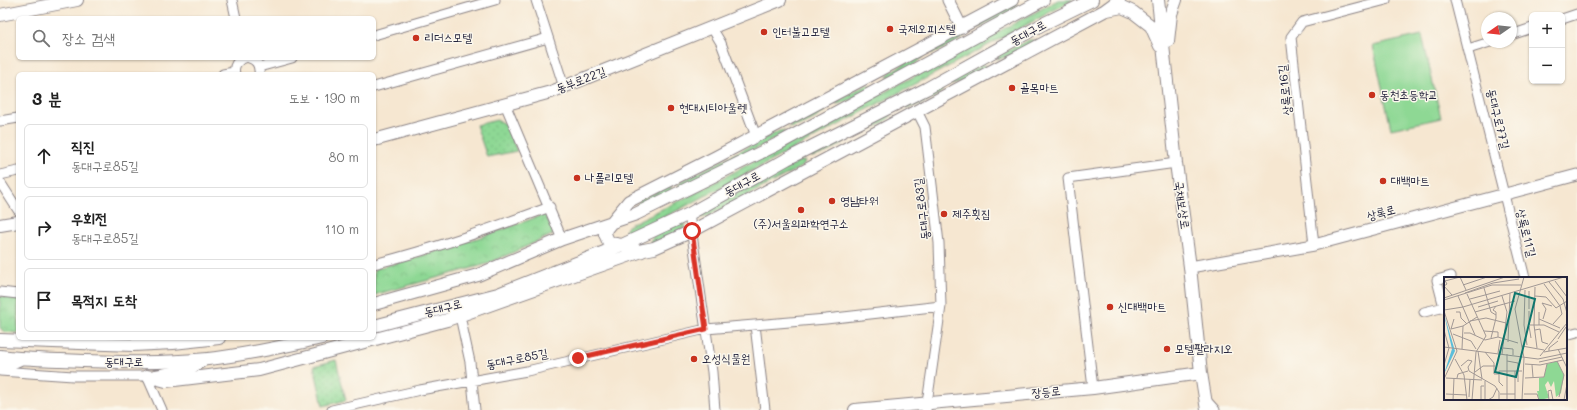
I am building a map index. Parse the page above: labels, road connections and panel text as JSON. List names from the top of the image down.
{
  "streets": {
    "main road": [
      "동대구로",
      "동부로22길",
      "국채보상로",
      "장등로"
    ],
    "street": [
      "상록로16길",
      "동대구로77길",
      "동대구로83길",
      "상록로",
      "상록로11길",
      "동대구로85길"
    ]
  },
  "crossings": [
    ["상록로16길", "상록로"],
    ["동대구로77길", "상록로"],
    ["동대구로77길", "상록로11길"],
    ["국채보상로", "상록로"],
    ["국채보상로", "장등로"],
    ["동대구로83길", "장등로"],
    ["상록로", "상록로11길"]
  ],
  "places": [
    "국제오피스텔",
    "인터불고모텔",
    "리더스모텔",
    "골목마트",
    "동천초등학교",
    "현대시티아울렛",
    "나폴리모텔",
    "대백마트",
    "영남타워",
    "(주)서울의과학연구소",
    "제주횟집",
    "신대백마트",
    "모텔팔라지오",
    "오성식물원"
  ],
  "north": "left",
  "page": {
    "map_buttons": ["+", "−"],
    "search": "장소 검색",
    "heading": ["3 분", "도보 · 190 m"],
    "list": [
      ["직진", "동대구로85길", "80 m"],
      ["우회전", "동대구로85길", "110 m"],
      "목적지 도착"
    ]
  }
}
